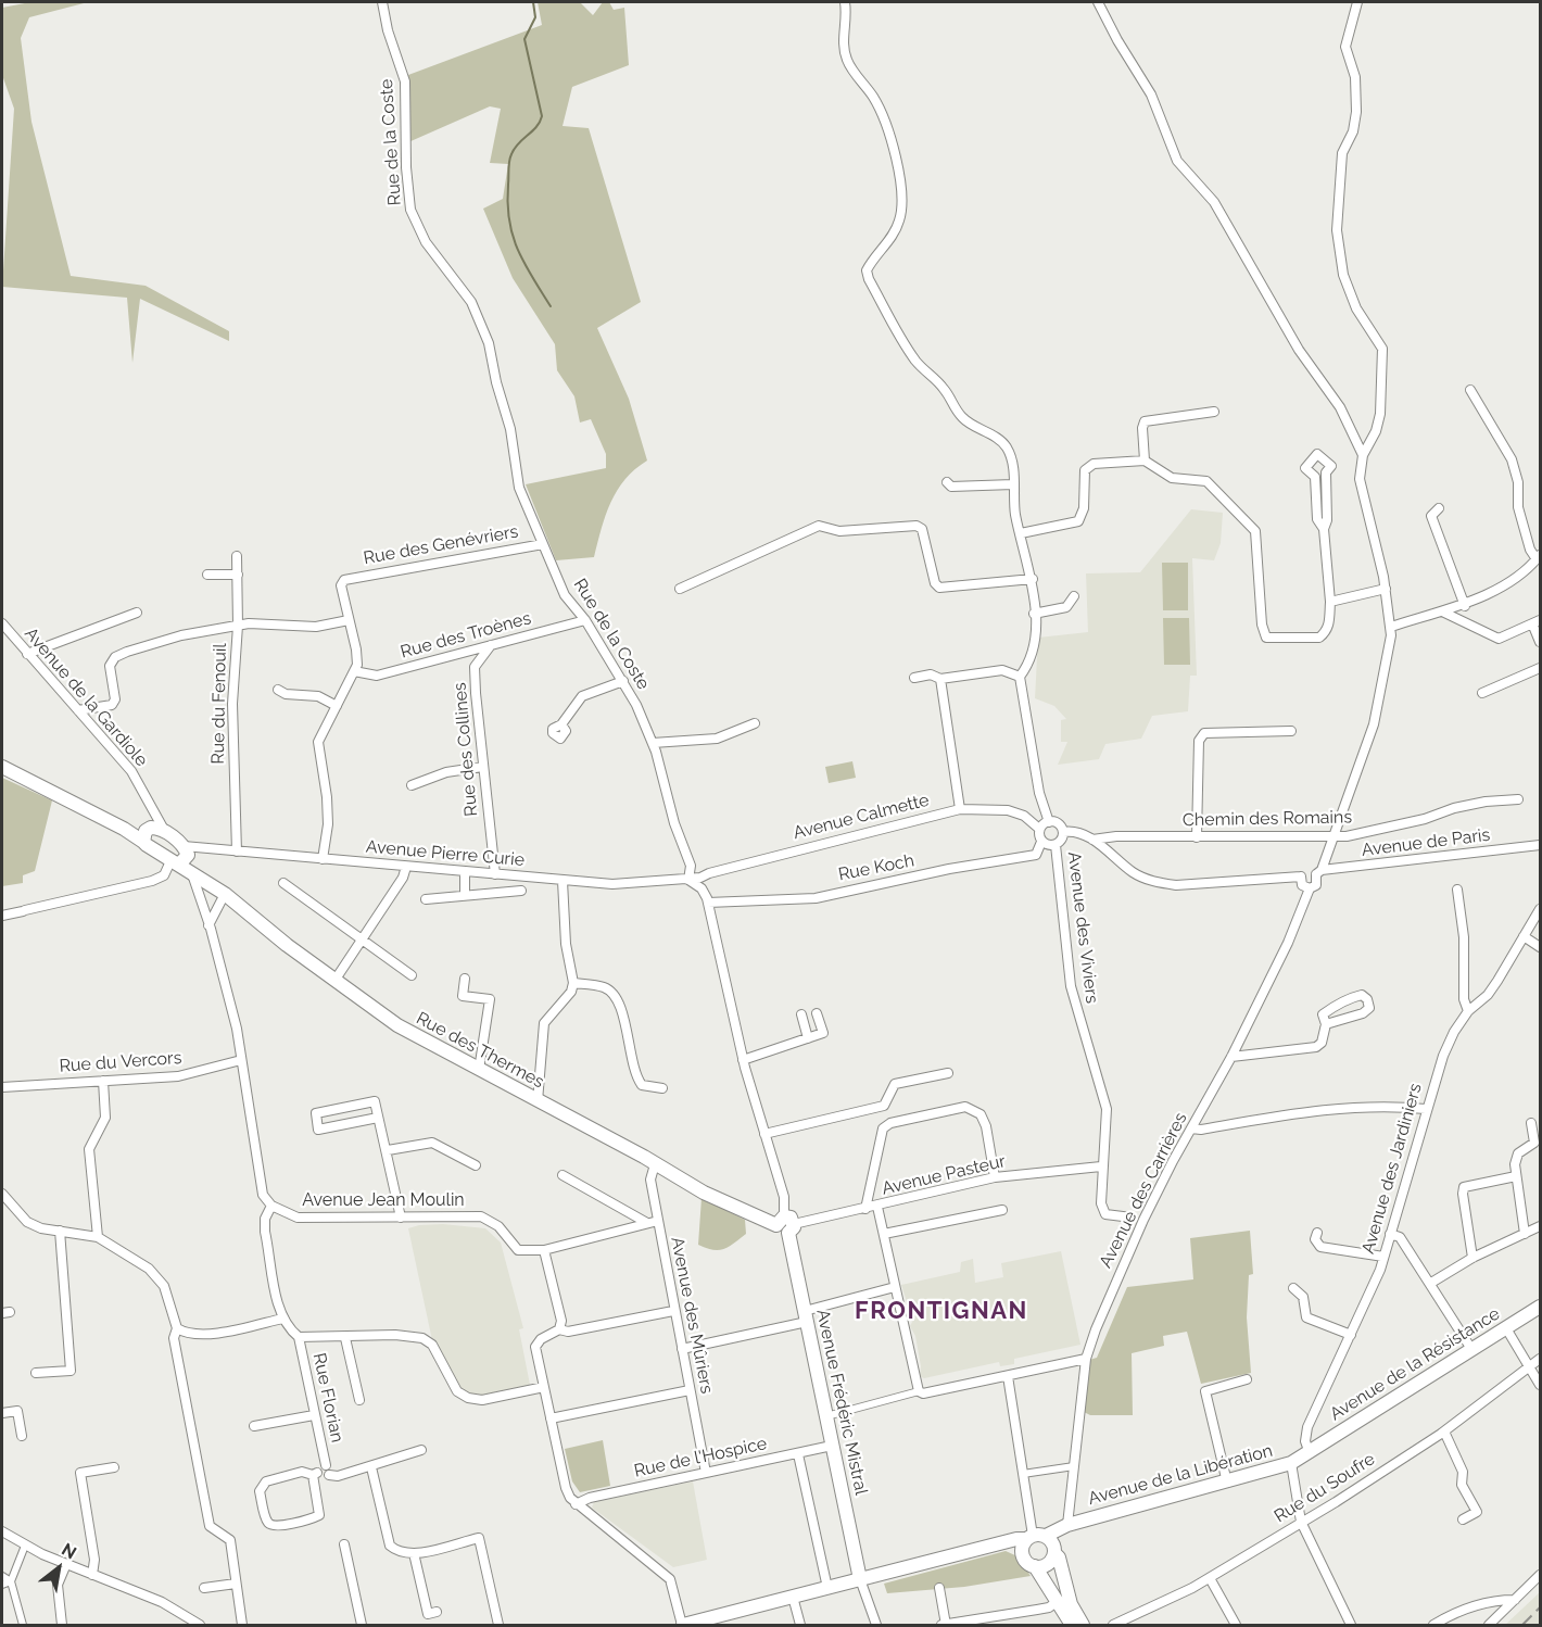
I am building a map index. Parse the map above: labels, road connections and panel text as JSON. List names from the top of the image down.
{
  "streets": {
    "main road": [
      "Rue des Thermes",
      "Avenue de la Résistance",
      "Avenue Frédéric Mistral",
      "Avenue de la Libération"
    ],
    "street": [
      "Rue de la Coste",
      "Rue des Genévriers",
      "Rue des Troènes",
      "Avenue de la Gardiole",
      "Rue du Fenouil",
      "Rue des Collines",
      "Avenue Calmette",
      "Chemin des Romains",
      "Avenue de Paris",
      "Avenue Pierre Curie",
      "Rue Koch",
      "Avenue des Viviers",
      "Rue du Vercors",
      "Avenue des Jardiniers",
      "Avenue Pasteur",
      "Avenue des Carrières",
      "Avenue Jean Moulin",
      "Avenue des Mûriers",
      "Rue Florian",
      "Rue de l'Hospice",
      "Rue du Soufre"
    ]
  },
  "crossings": [
    ["Rue de la Coste", "Rue des Genévriers"],
    ["Rue de la Coste", "Rue des Troènes"],
    ["Rue de la Coste", "Avenue Calmette"],
    ["Rue de la Coste", "Avenue Pierre Curie"],
    ["Rue des Troènes", "Rue des Collines"],
    ["Rue du Fenouil", "Avenue Pierre Curie"],
    ["Rue des Collines", "Avenue Pierre Curie"],
    ["Avenue Calmette", "Avenue Pierre Curie"],
    ["Avenue Calmette", "Rue Koch"],
    ["Avenue Calmette", "Avenue des Viviers"],
    ["Avenue de Paris", "Avenue des Carrières"],
    ["Avenue Pierre Curie", "Rue des Thermes"],
    ["Rue Koch", "Avenue des Viviers"],
    ["Avenue des Viviers", "Avenue Pasteur"],
    ["Rue des Thermes", "Avenue Pasteur"],
    ["Rue des Thermes", "Avenue des Mûriers"],
    ["Rue des Thermes", "Avenue Frédéric Mistral"],
    ["Avenue des Jardiniers", "Avenue de la Résistance"],
    ["Avenue des Jardiniers", "Avenue de la Libération"],
    ["Avenue Pasteur", "Avenue Frédéric Mistral"],
    ["Avenue des Carrières", "Avenue de la Libération"],
    ["Avenue des Mûriers", "Rue de l'Hospice"],
    ["Avenue de la Résistance", "Avenue de la Libération"],
    ["Avenue Frédéric Mistral", "Rue de l'Hospice"]
  ],
  "districts": ["FRONTIGNAN"],
  "north": "top right"
}
